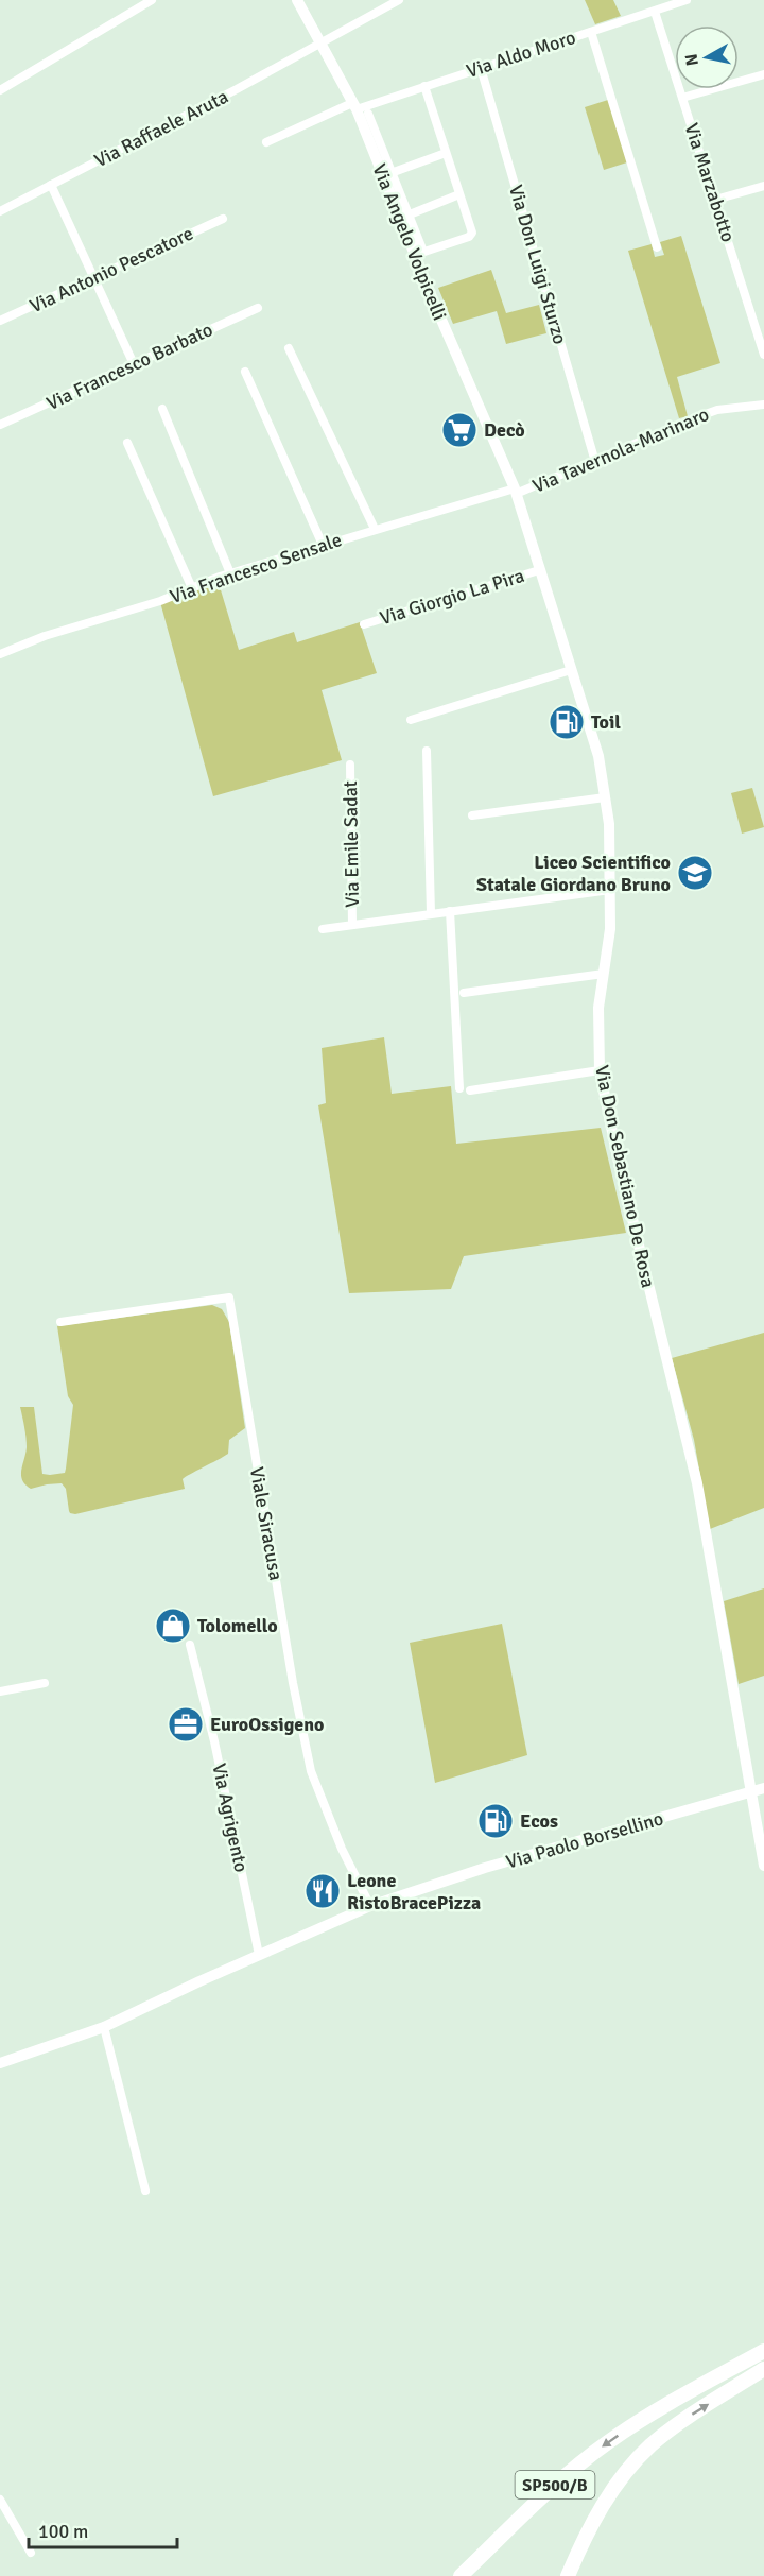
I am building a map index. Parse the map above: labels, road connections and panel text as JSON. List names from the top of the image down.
{
  "streets": {
    "highway": ["SP500/B"],
    "street": [
      "Via Aldo Moro",
      "Via Raffaele Aruta",
      "Via Marzabotto",
      "Via Angelo Volpicelli",
      "Via Don Luigi Sturzo",
      "Via Antonio Pescatore",
      "Via Francesco Barbato",
      "Via Tavernola-Marinaro",
      "Via Francesco Sensale",
      "Via Giorgio La Pira",
      "Via Emile Sadat",
      "Via Don Sebastiano De Rosa",
      "Viale Siracusa",
      "Via Agrigento",
      "Via Paolo Borsellino"
    ]
  },
  "crossings": [
    ["Via Aldo Moro", "Via Marzabotto"],
    ["Via Aldo Moro", "Via Angelo Volpicelli"],
    ["Via Aldo Moro", "Via Don Luigi Sturzo"],
    ["Via Raffaele Aruta", "Via Angelo Volpicelli"],
    ["Via Angelo Volpicelli", "Via Tavernola-Marinaro"],
    ["Via Angelo Volpicelli", "Via Francesco Sensale"],
    ["Via Angelo Volpicelli", "Via Don Sebastiano De Rosa"],
    ["Via Don Luigi Sturzo", "Via Tavernola-Marinaro"],
    ["Via Tavernola-Marinaro", "Via Francesco Sensale"],
    ["Via Tavernola-Marinaro", "Via Don Sebastiano De Rosa"],
    ["Via Francesco Sensale", "Via Don Sebastiano De Rosa"],
    ["Via Giorgio La Pira", "Via Don Sebastiano De Rosa"],
    ["Via Don Sebastiano De Rosa", "Via Paolo Borsellino"],
    ["Viale Siracusa", "Via Paolo Borsellino"],
    ["Via Agrigento", "Via Paolo Borsellino"]
  ],
  "places": {
    "supermarket": ["Decò"],
    "fuel station": ["Toil", "Ecos"],
    "school or university": ["Liceo Scientifico Statale Giordano Bruno"],
    "shop": ["Tolomello"],
    "office": ["EuroOssigeno"],
    "restaurant": ["Leone RistoBracePizza"]
  },
  "scale_bar": "100 m",
  "north": "left"
}
